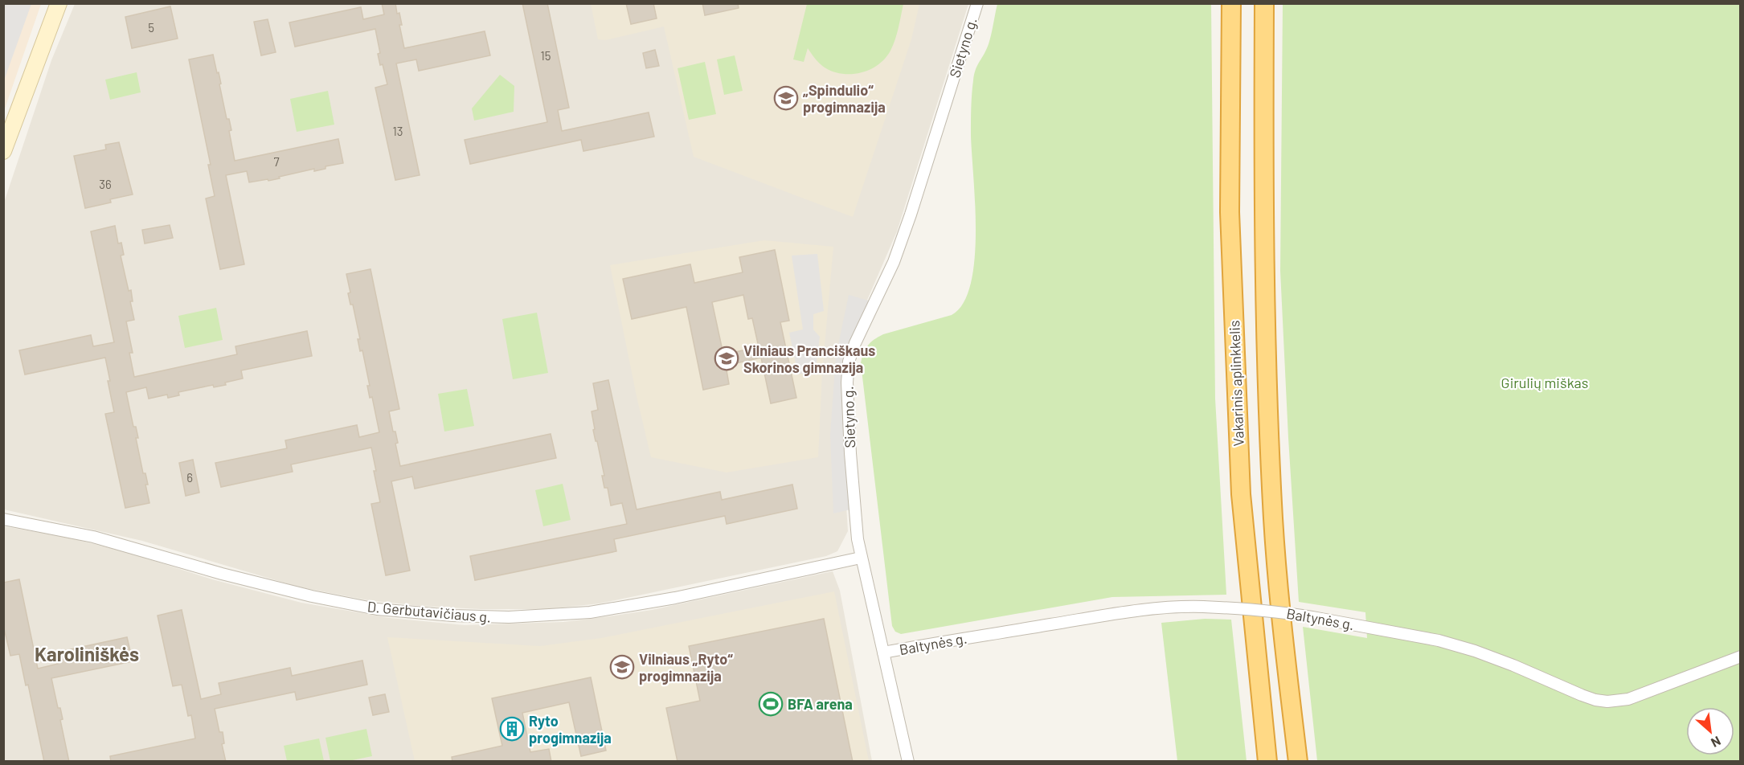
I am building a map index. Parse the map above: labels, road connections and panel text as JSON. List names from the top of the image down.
{
  "streets": {
    "highway": ["Vakarinis aplinkkelis"],
    "street": ["Sietyno g.", "D. Gerbutavičiaus g.", "Baltynės g."]
  },
  "crossings": [
    ["Sietyno g.", "D. Gerbutavičiaus g."],
    ["Sietyno g.", "Baltynės g."]
  ],
  "districts": ["Karoliniškės"],
  "parks": ["Girulių miškas"],
  "places": {
    "school or university": ["„Spindulio“ progimnazija", "Vilniaus Pranciškaus Skorinos gimnazija", "Vilniaus „Ryto“ progimnazija"],
    "sports": ["BFA arena"],
    "building": ["Ryto progimnazija"]
  },
  "house_numbers": [
    "5",
    "15",
    "13",
    "7",
    "36",
    "6"
  ],
  "north": "bottom right"
}
